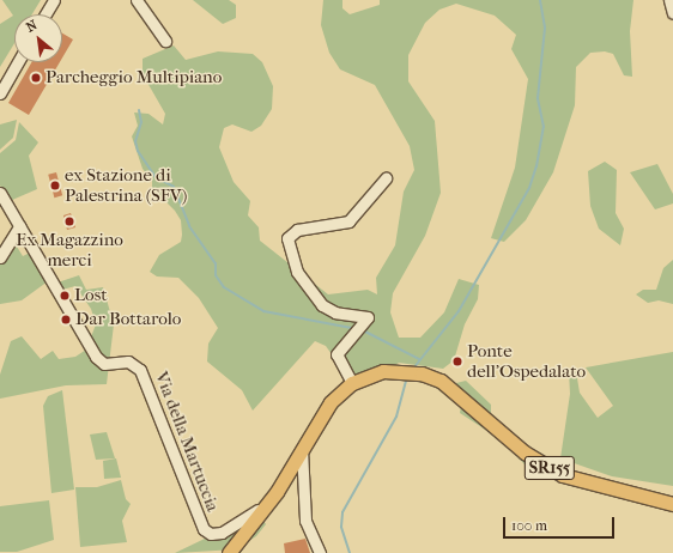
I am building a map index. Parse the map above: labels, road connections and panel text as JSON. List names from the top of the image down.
{
  "streets": {
    "main road": ["SR155"],
    "street": ["Via della Martuccia"]
  },
  "crossings": [
    ["Via della Martuccia", "SR155"]
  ],
  "places": [
    "Parcheggio Multipiano",
    "ex Stazione di Palestrina (SFV)",
    "Ex Magazzino merci",
    "Lost",
    "Dar Bottarolo",
    "Ponte dell'Ospedalato"
  ],
  "scale_bar": "100 m",
  "north": "top left"
}
